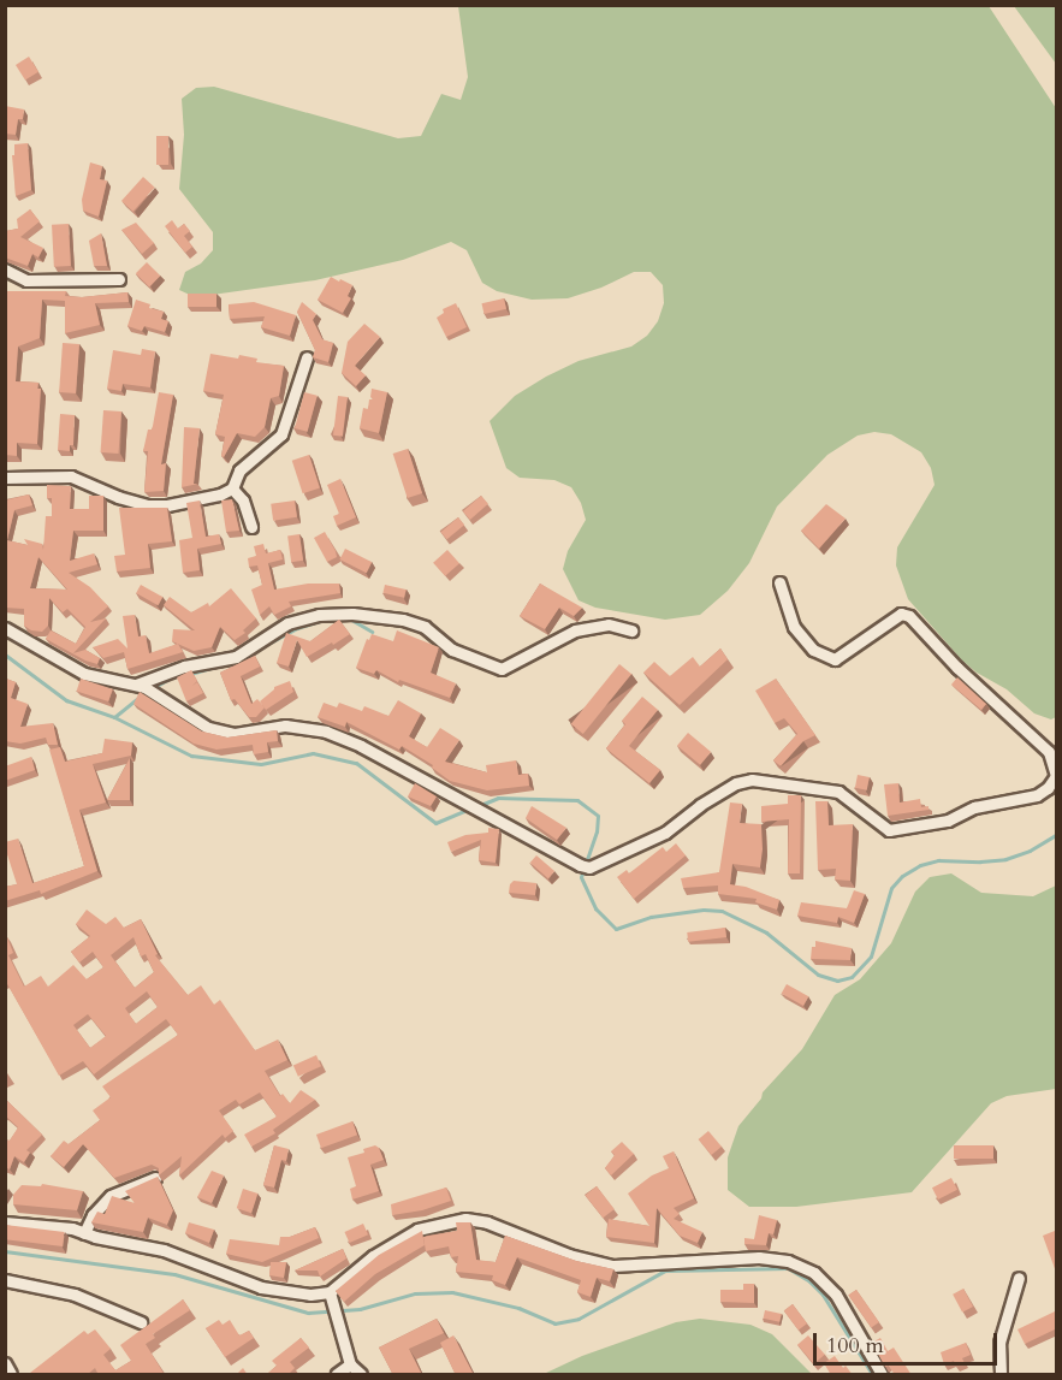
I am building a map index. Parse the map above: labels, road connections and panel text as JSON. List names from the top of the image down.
{
  "scale_bar": "100 m"
}
